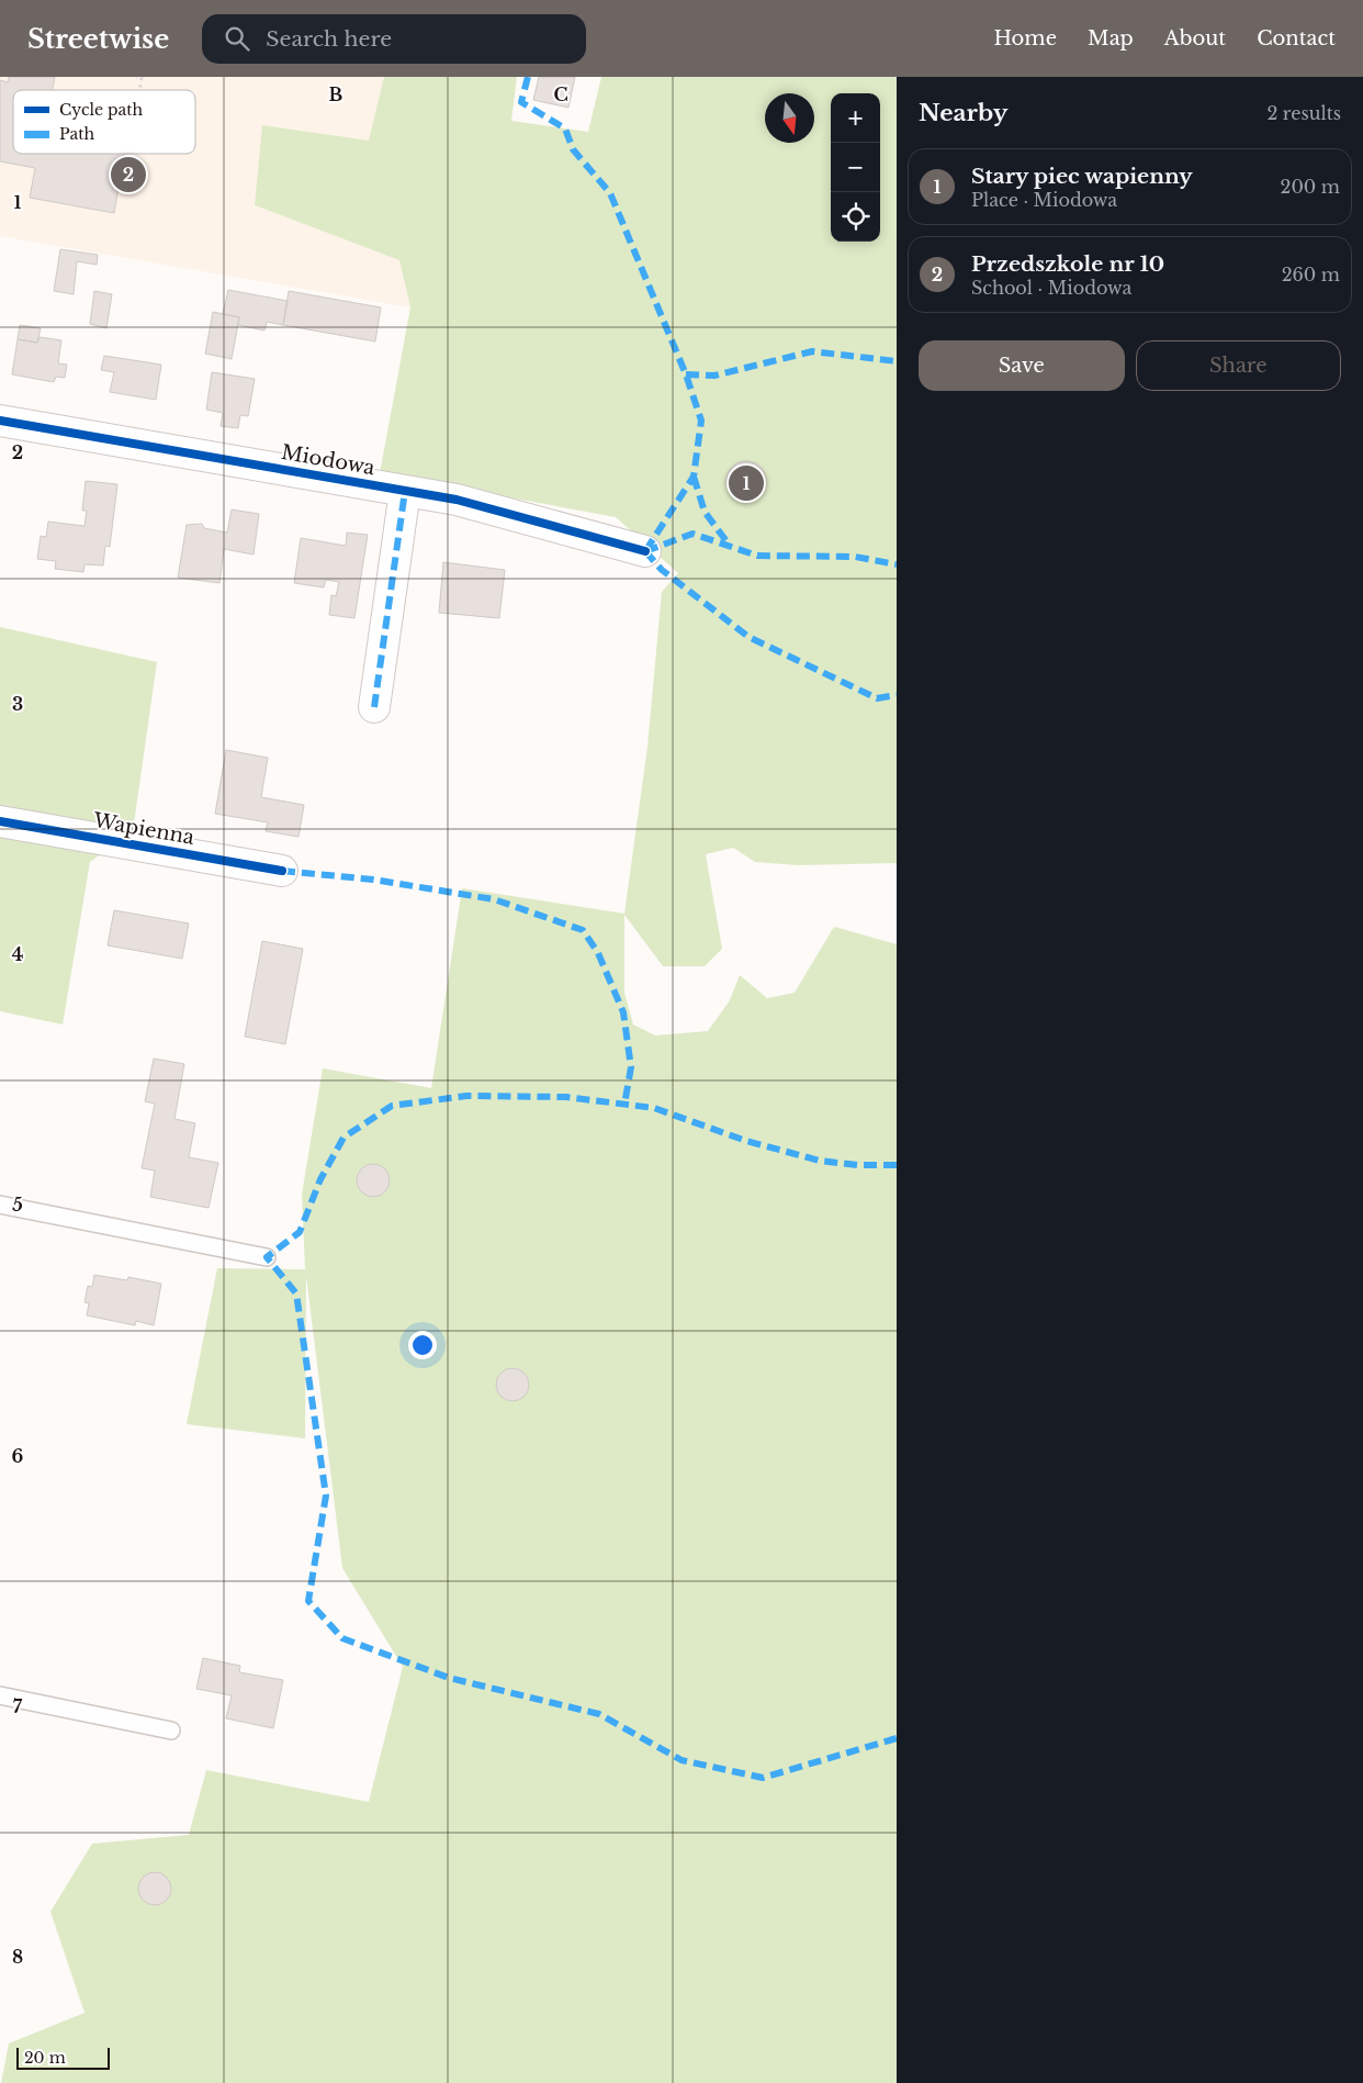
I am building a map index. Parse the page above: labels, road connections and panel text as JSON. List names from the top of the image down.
{
  "streets": {
    "street": ["Miodowa", "Wapienna"]
  },
  "legend": ["Cycle path", "Path"],
  "scale_bar": "20 m",
  "north": "bottom",
  "page": {
    "header": "Streetwise",
    "search": "Search here",
    "nav": [
      "Home",
      "Map",
      "About",
      "Contact"
    ],
    "heading": ["Nearby", "2 results"],
    "map_buttons": ["+", "−"],
    "list": [
      {
        "mark": "1",
        "name": "Stary piec wapienny",
        "note": "Place · Miodowa",
        "value": "200 m"
      },
      {
        "mark": "2",
        "name": "Przedszkole nr 10",
        "note": "School · Miodowa",
        "value": "260 m"
      }
    ],
    "pins": ["2", "1"],
    "buttons": ["Save", "Share"],
    "scale": "20 m"
  },
  "grid": {
    "columns": ["B", "C"],
    "rows": [
      "1",
      "2",
      "3",
      "4",
      "5",
      "6",
      "7",
      "8"
    ]
  }
}
